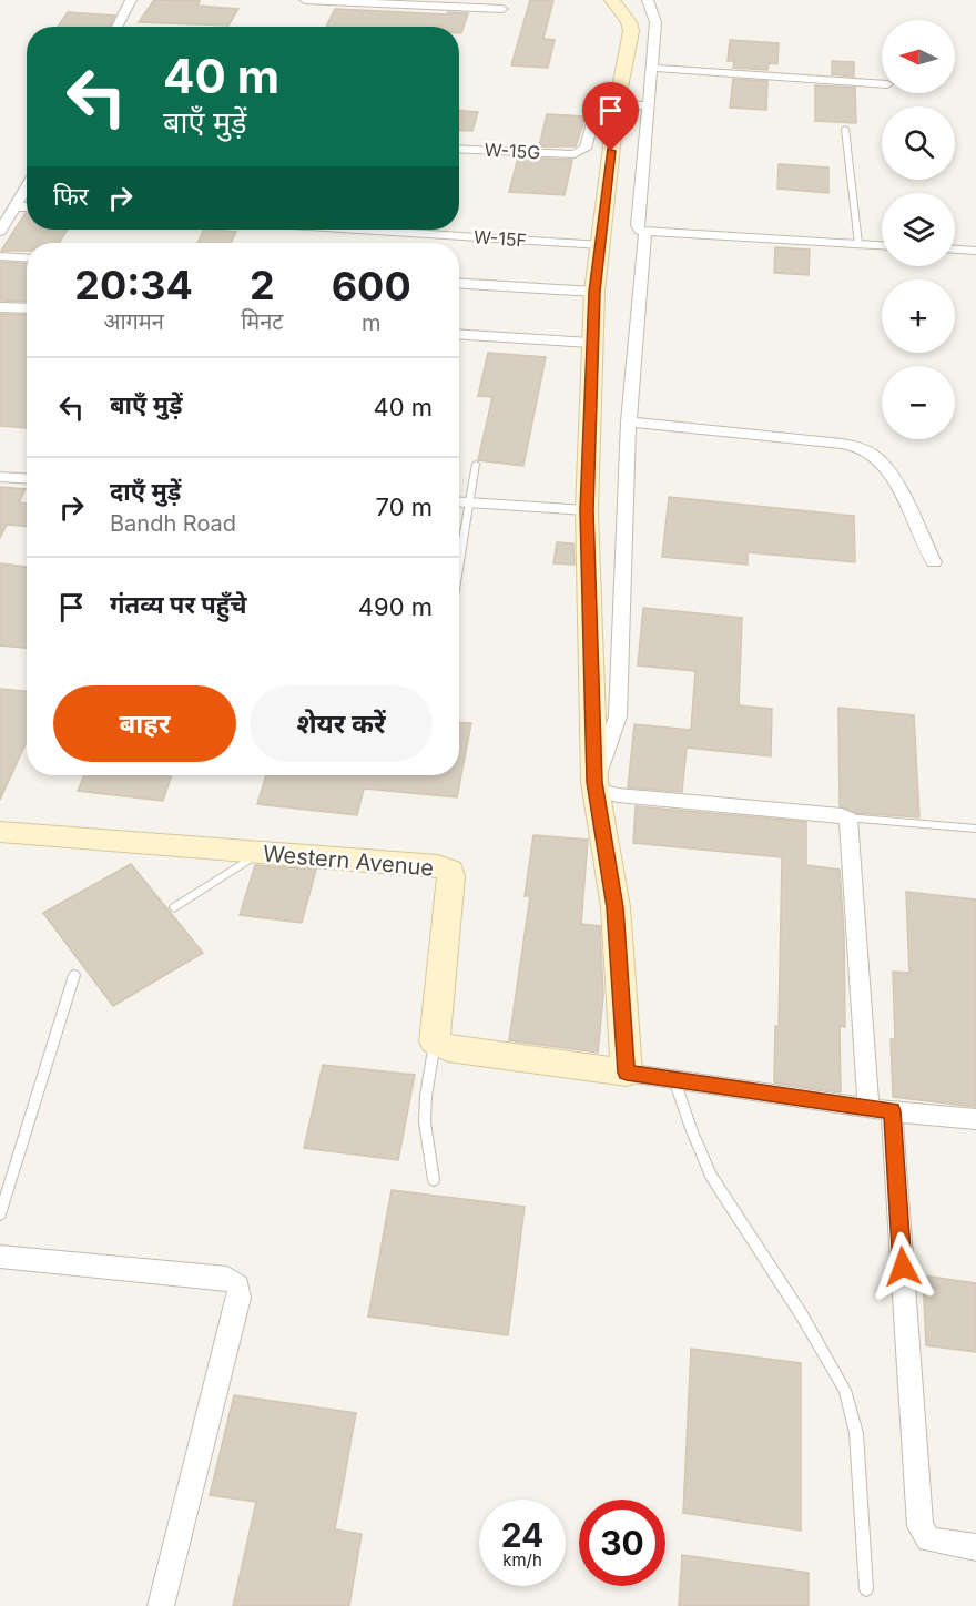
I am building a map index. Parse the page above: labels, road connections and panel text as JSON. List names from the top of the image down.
{
  "streets": {
    "street": ["W-15G", "W-15F", "Western Avenue"]
  },
  "north": "left",
  "page": {
    "map_buttons": ["+", "−"],
    "turn": ["40 m", "बाएँ मुड़ें"],
    "then": "फिर",
    "eta": [
      "20:34",
      "आगमन",
      "2",
      "मिनट",
      "600",
      "m"
    ],
    "list": [
      {
        "name": "बाएँ मुड़ें",
        "value": "40 m"
      },
      {
        "name": "दाएँ मुड़ें",
        "note": "Bandh Road",
        "value": "70 m"
      },
      {
        "name": "गंतव्य पर पहुँचे",
        "value": "490 m"
      }
    ],
    "buttons": ["बाहर", "शेयर करें"],
    "speed": "24 km/h",
    "limit": "30"
  }
}
